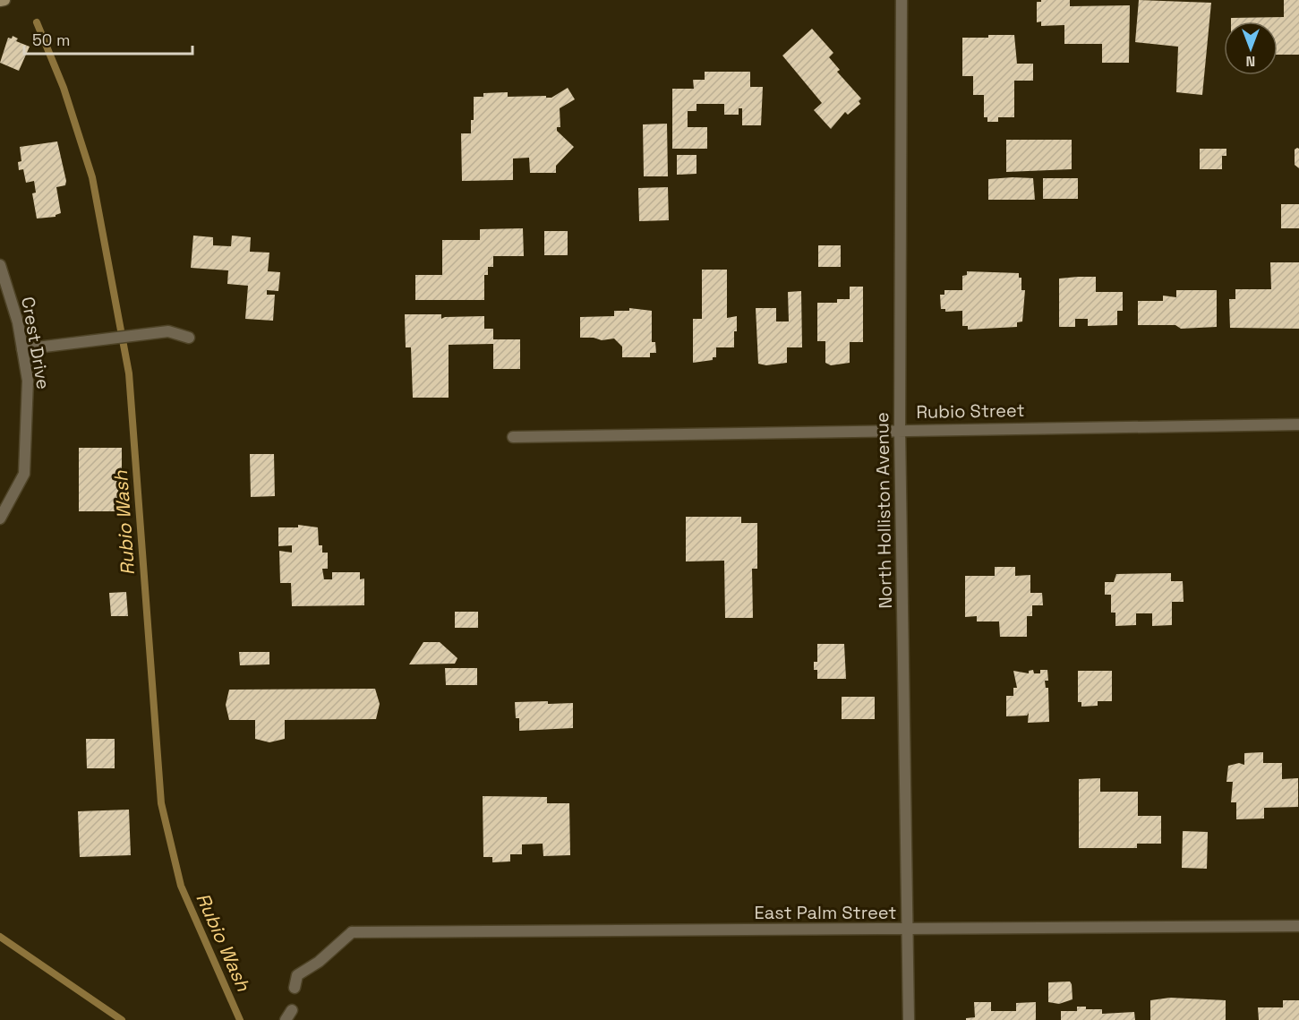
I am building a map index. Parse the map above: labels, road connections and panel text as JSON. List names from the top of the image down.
{
  "streets": {
    "street": [
      "Crest Drive",
      "Rubio Street",
      "North Holliston Avenue",
      "East Palm Street"
    ]
  },
  "crossings": [
    ["Rubio Street", "North Holliston Avenue"],
    ["North Holliston Avenue", "East Palm Street"]
  ],
  "water": ["Rubio Wash"],
  "scale_bar": "50 m",
  "north": "bottom"
}
